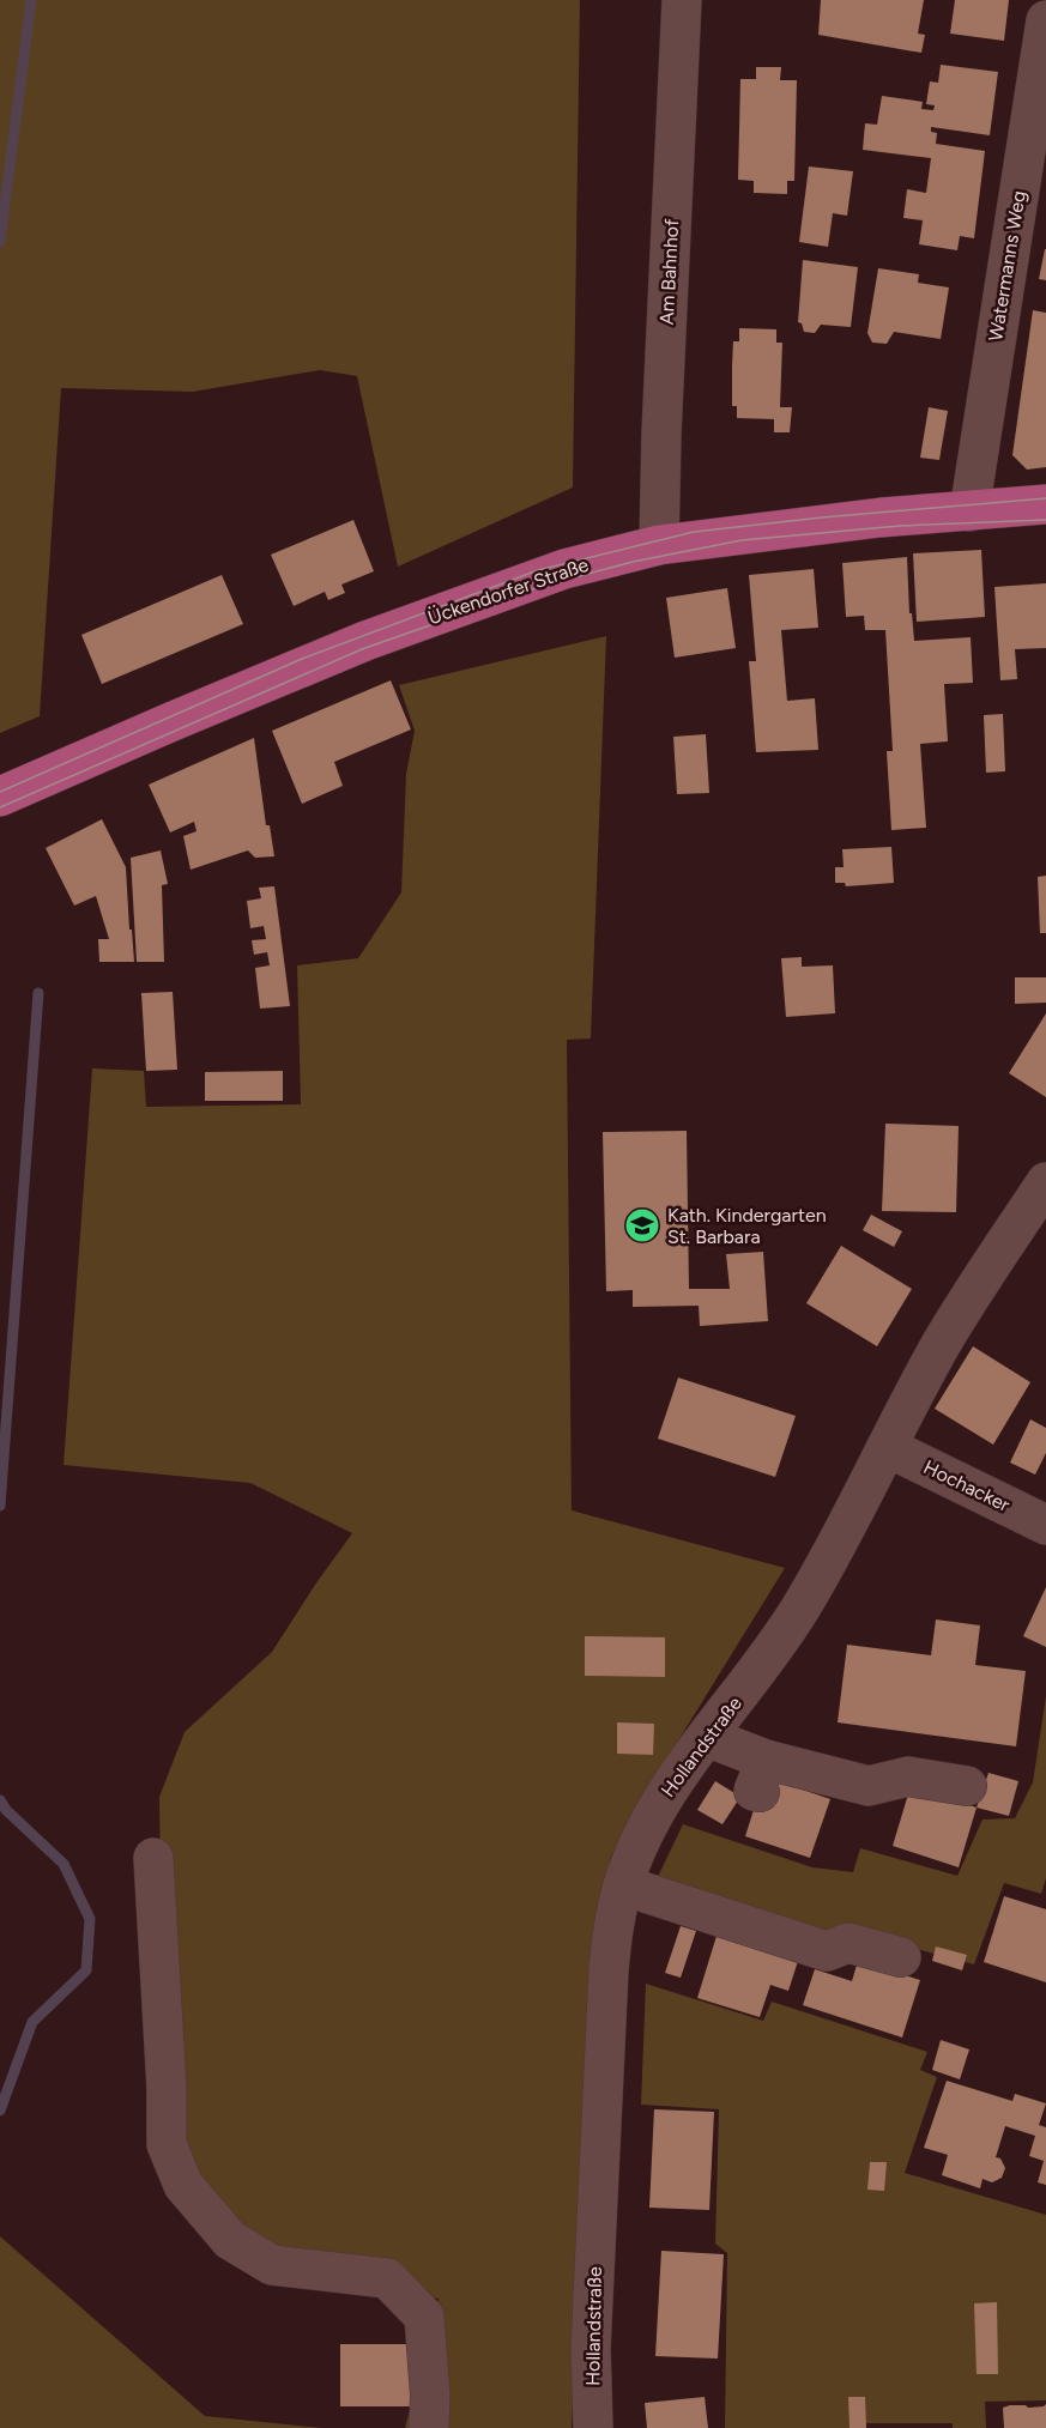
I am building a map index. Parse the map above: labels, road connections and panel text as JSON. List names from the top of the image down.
{
  "streets": {
    "main road": ["Ückendorfer Straße"],
    "street": [
      "Watermanns Weg",
      "Am Bahnhof",
      "Hochacker",
      "Hollandstraße"
    ]
  },
  "crossings": [
    ["Watermanns Weg", "Ückendorfer Straße"],
    ["Am Bahnhof", "Ückendorfer Straße"],
    ["Hochacker", "Hollandstraße"]
  ],
  "places": {
    "school or university": ["Kath. Kindergarten St. Barbara"]
  }
}
